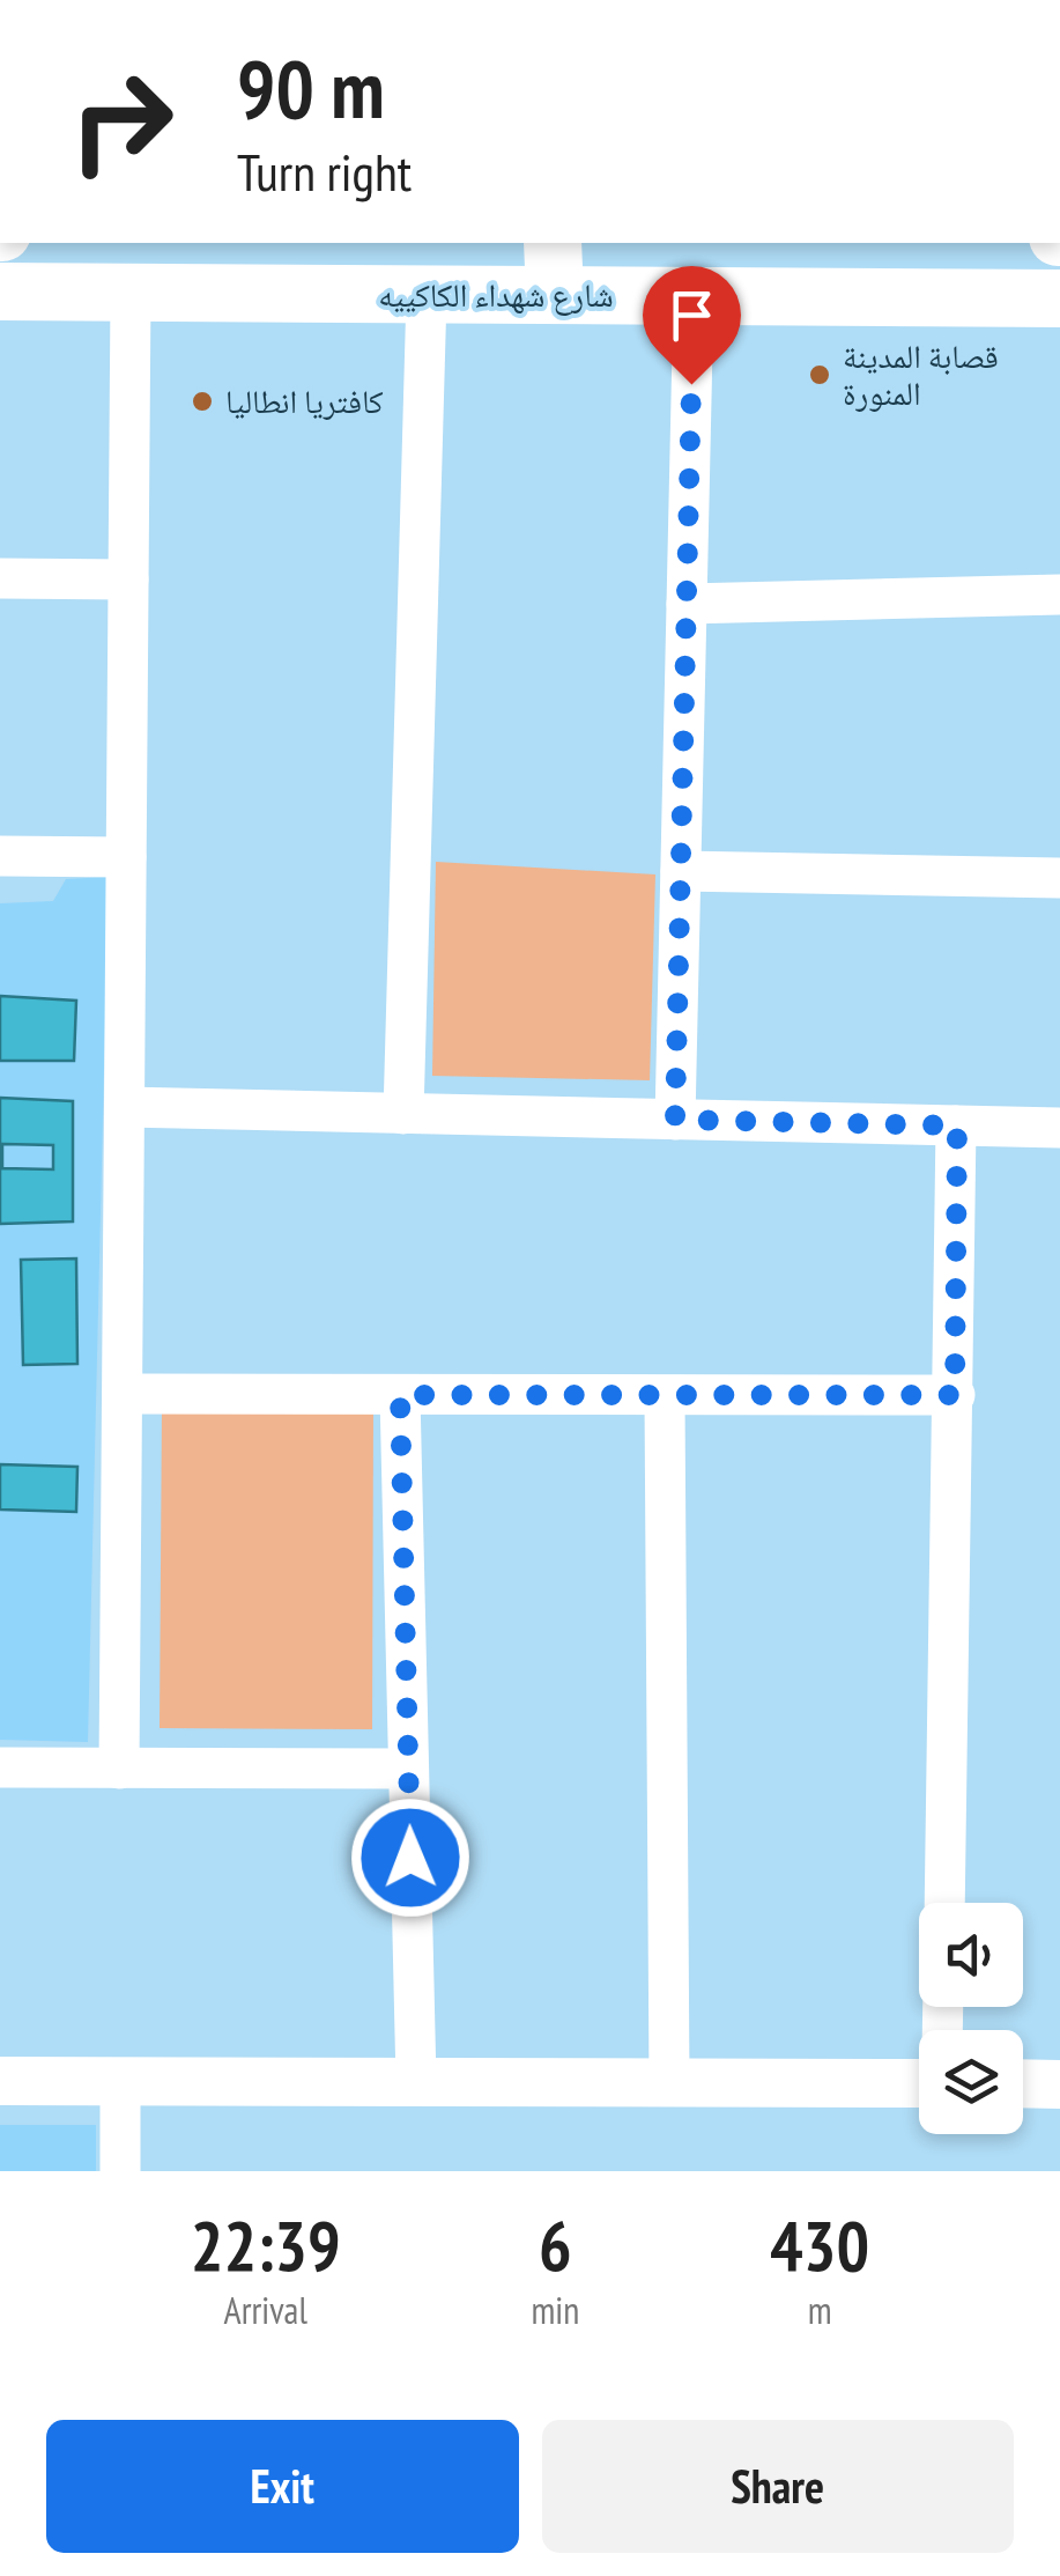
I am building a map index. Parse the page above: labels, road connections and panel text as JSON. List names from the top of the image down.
{
  "streets": {
    "main road": ["شارع شهداء الكاكييه"]
  },
  "places": ["قصابة المدينة المنورة", "كافتريا انطاليا"],
  "page": {
    "turn": ["90 m", "Turn right"],
    "eta": [
      "22:39",
      "Arrival",
      "6",
      "min",
      "430",
      "m"
    ],
    "buttons": ["Exit", "Share"]
  }
}
